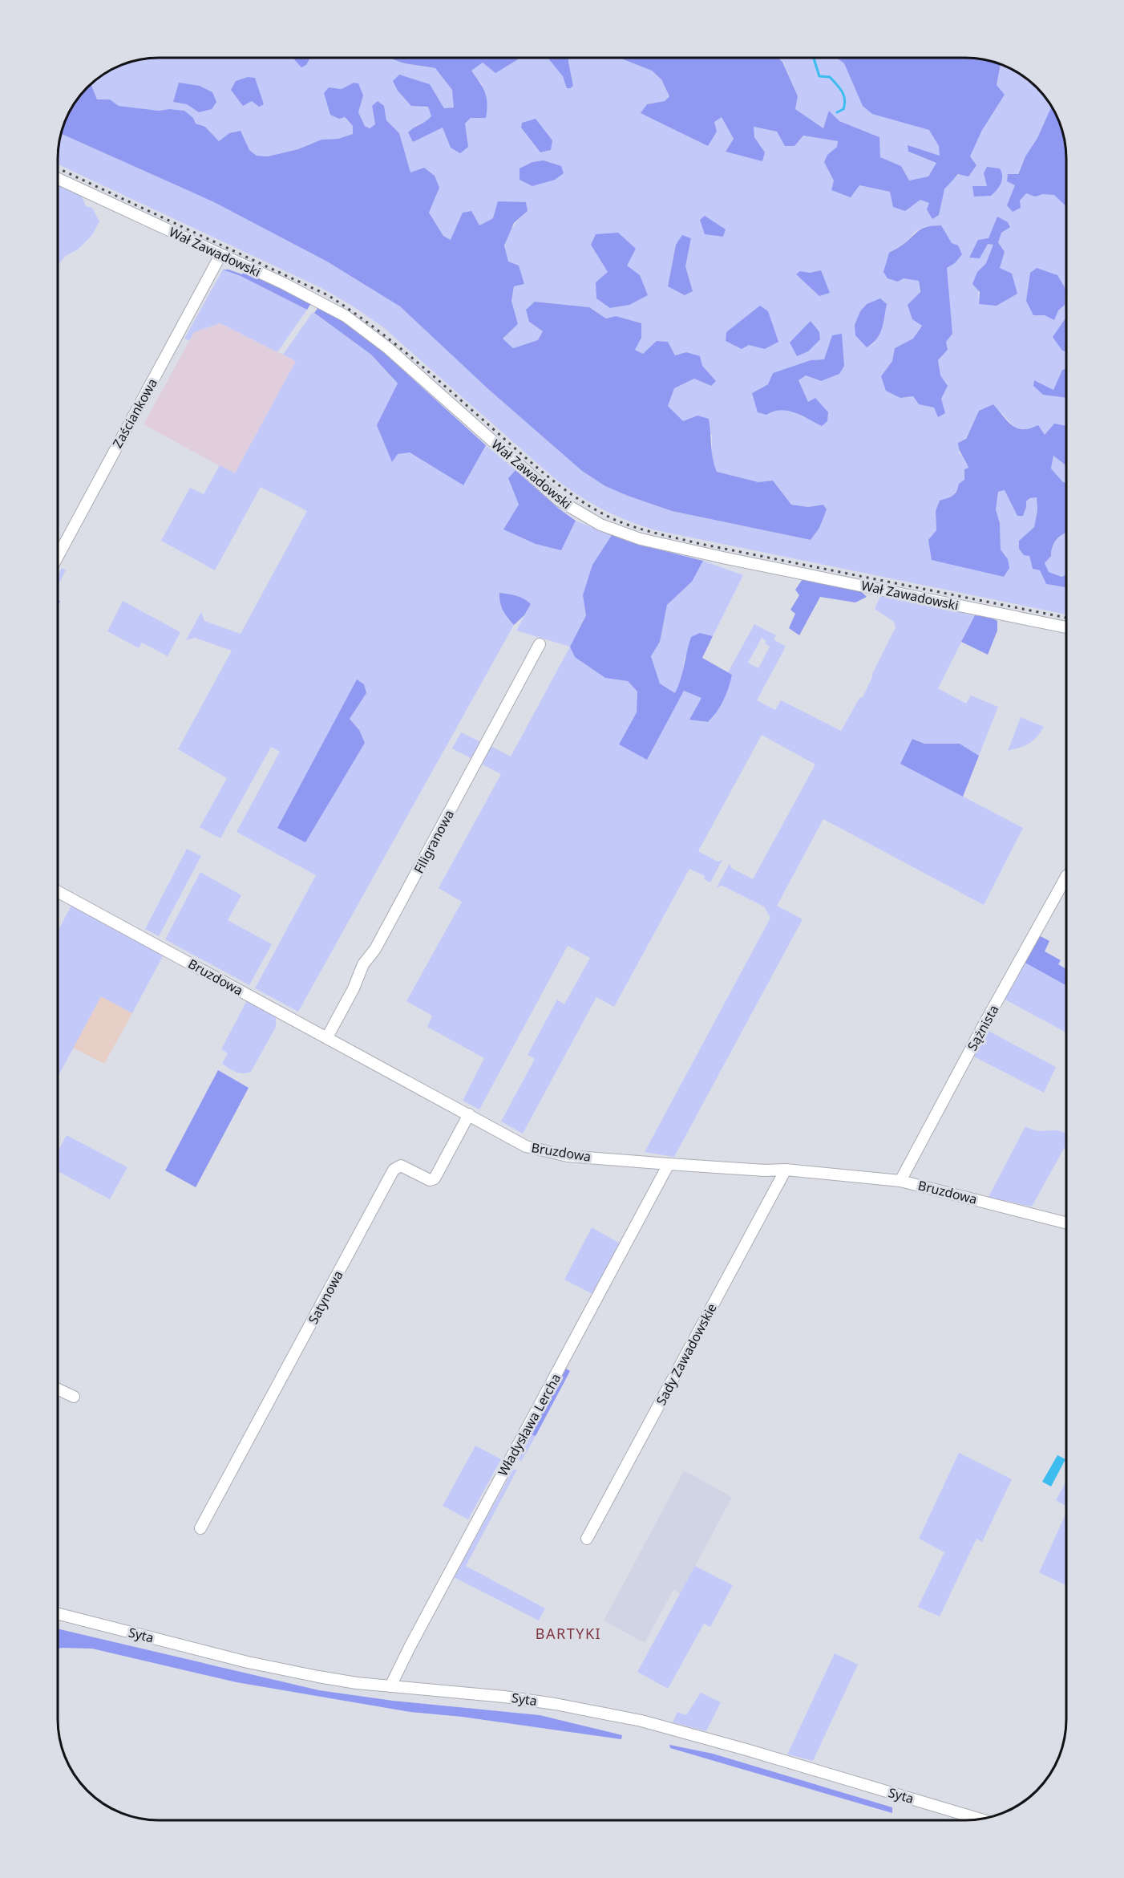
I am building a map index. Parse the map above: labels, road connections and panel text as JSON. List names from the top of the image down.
{
  "streets": {
    "street": [
      "Wał Zawadowski",
      "Zaściankowa",
      "Filigranowa",
      "Bruzdowa",
      "Sążnista",
      "Satynowa",
      "Sady Zawadowskie",
      "Władysława Lercha",
      "Syta"
    ]
  },
  "crossings": [
    ["Wał Zawadowski", "Zaściankowa"],
    ["Filigranowa", "Bruzdowa"],
    ["Bruzdowa", "Sążnista"],
    ["Bruzdowa", "Satynowa"],
    ["Bruzdowa", "Sady Zawadowskie"],
    ["Bruzdowa", "Władysława Lercha"],
    ["Władysława Lercha", "Syta"]
  ],
  "districts": ["BARTYKI"]
}
